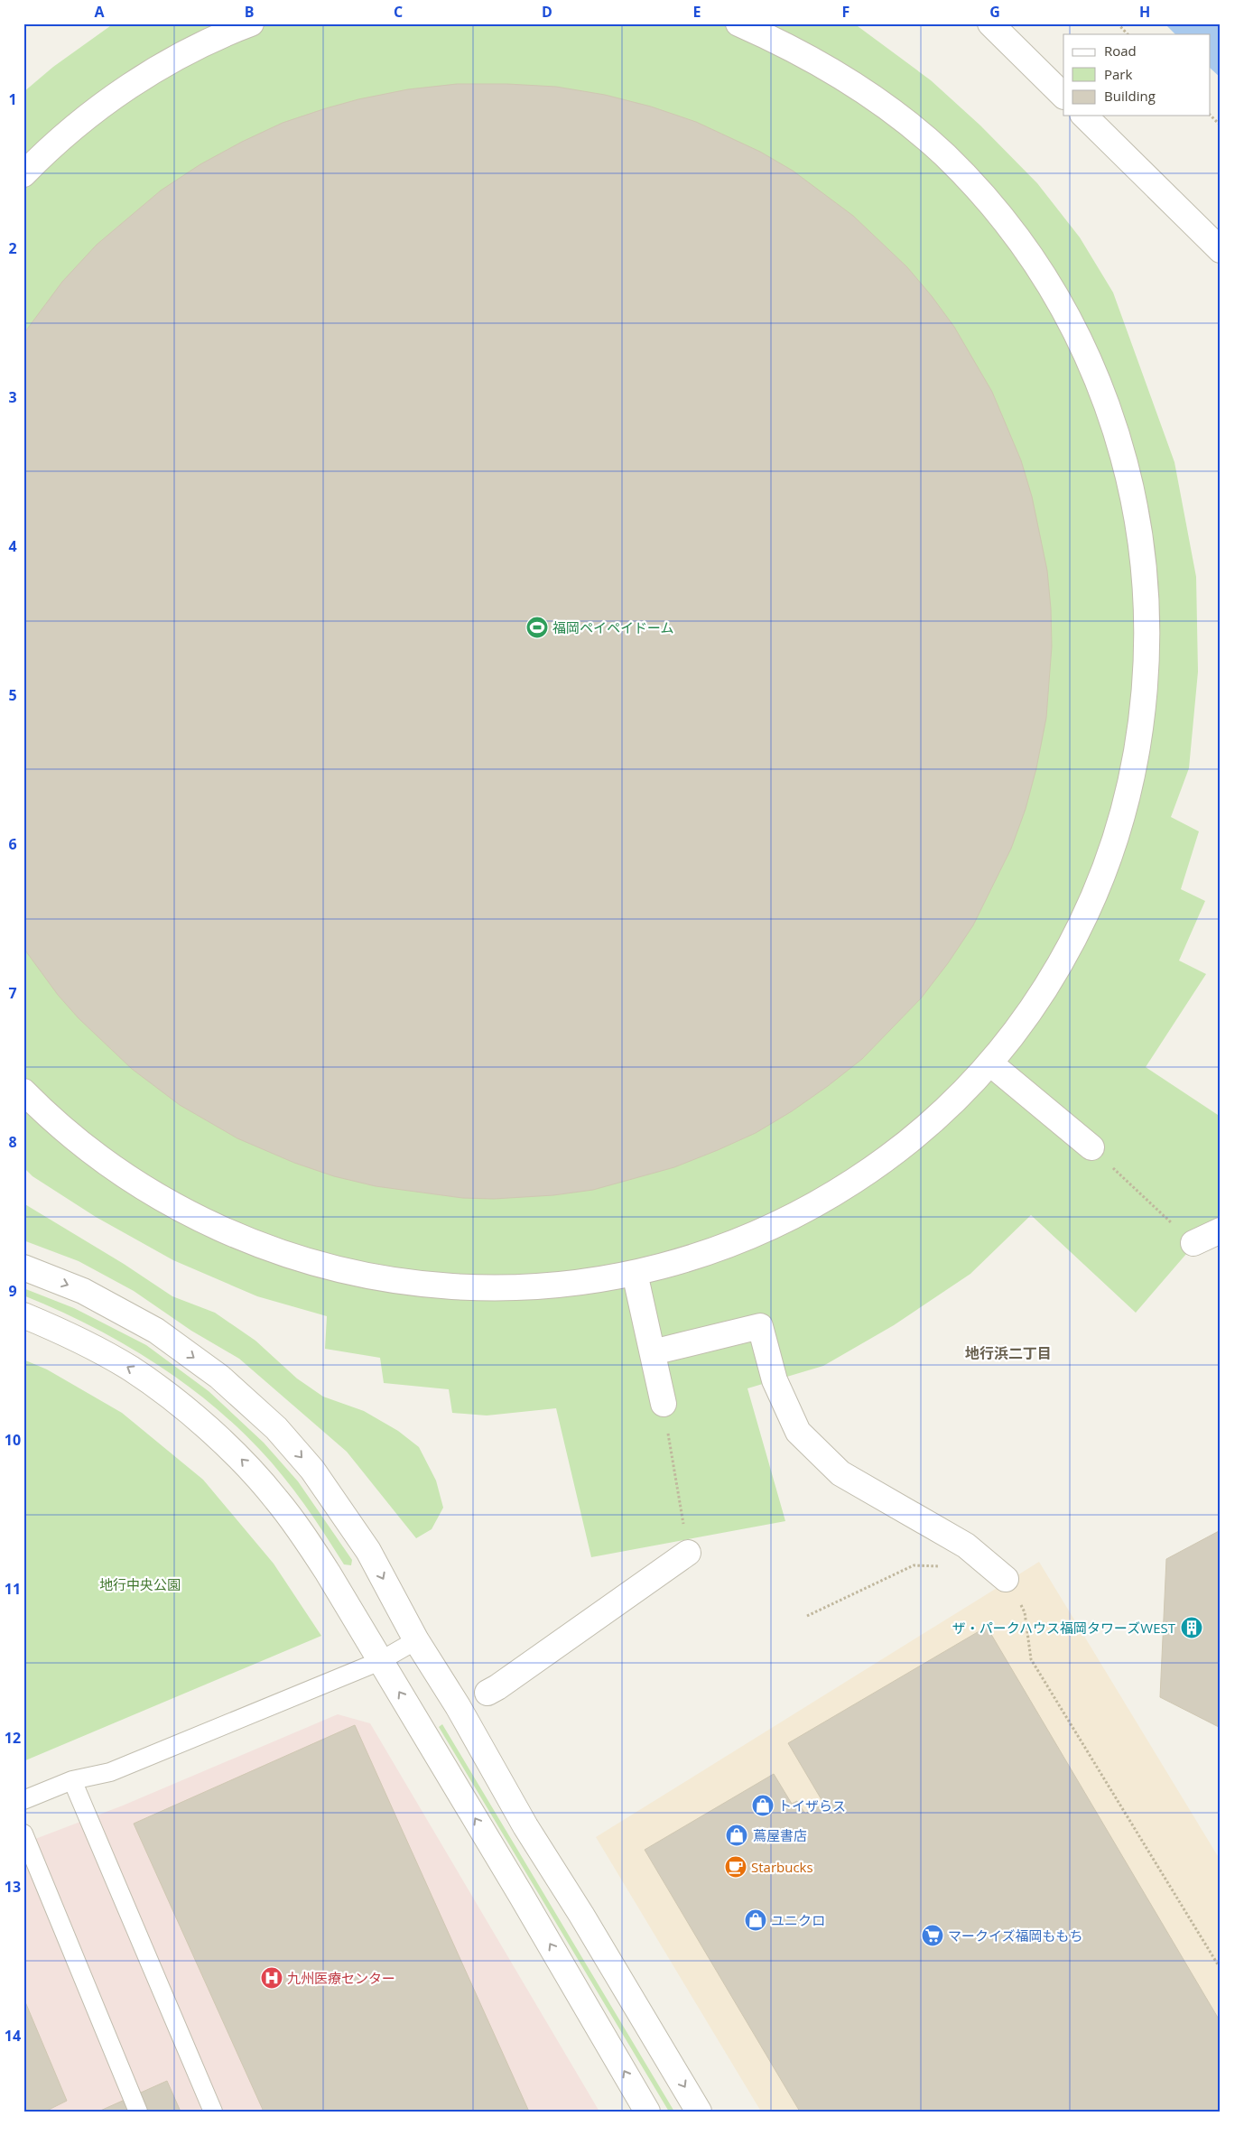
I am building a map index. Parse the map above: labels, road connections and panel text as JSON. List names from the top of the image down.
{
  "districts": ["地行浜二丁目"],
  "parks": ["地行中央公園"],
  "places": {
    "sports": ["福岡ペイペイドーム"],
    "building": ["ザ・パークハウス福岡タワーズWEST"],
    "shop": ["トイザらス", "蔦屋書店", "ユニクロ"],
    "cafe": ["Starbucks"],
    "supermarket": ["マークイズ福岡ももち"],
    "hospital": ["九州医療センター"]
  },
  "legend": ["Road", "Park", "Building"],
  "grid": {
    "columns": [
      "A",
      "B",
      "C",
      "D",
      "E",
      "F",
      "G",
      "H"
    ],
    "rows": [
      "1",
      "2",
      "3",
      "4",
      "5",
      "6",
      "7",
      "8",
      "9",
      "10",
      "11",
      "12",
      "13",
      "14"
    ]
  }
}
